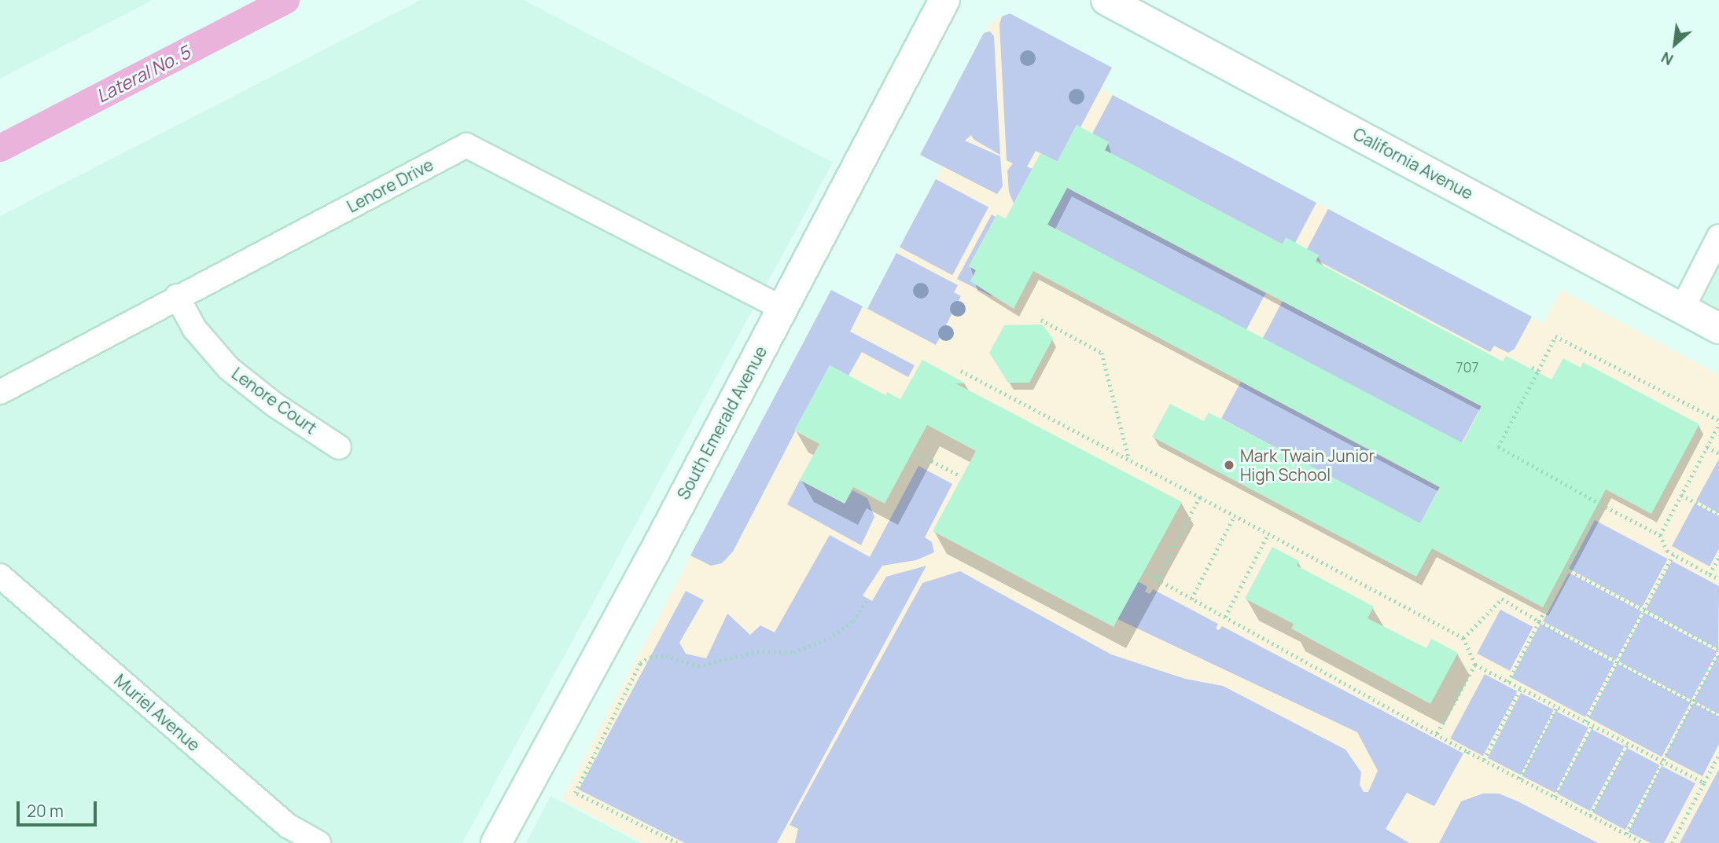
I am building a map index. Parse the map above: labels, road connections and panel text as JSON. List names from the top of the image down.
{
  "streets": {
    "street": [
      "California Avenue",
      "Lenore Drive",
      "Lenore Court",
      "South Emerald Avenue",
      "Muriel Avenue"
    ]
  },
  "crossings": [
    ["Lenore Drive", "Lenore Court"],
    ["Lenore Drive", "South Emerald Avenue"]
  ],
  "water": ["Lateral No. 5"],
  "places": ["Mark Twain Junior High School"],
  "house_numbers": ["707"],
  "scale_bar": "20 m",
  "north": "bottom left"
}
